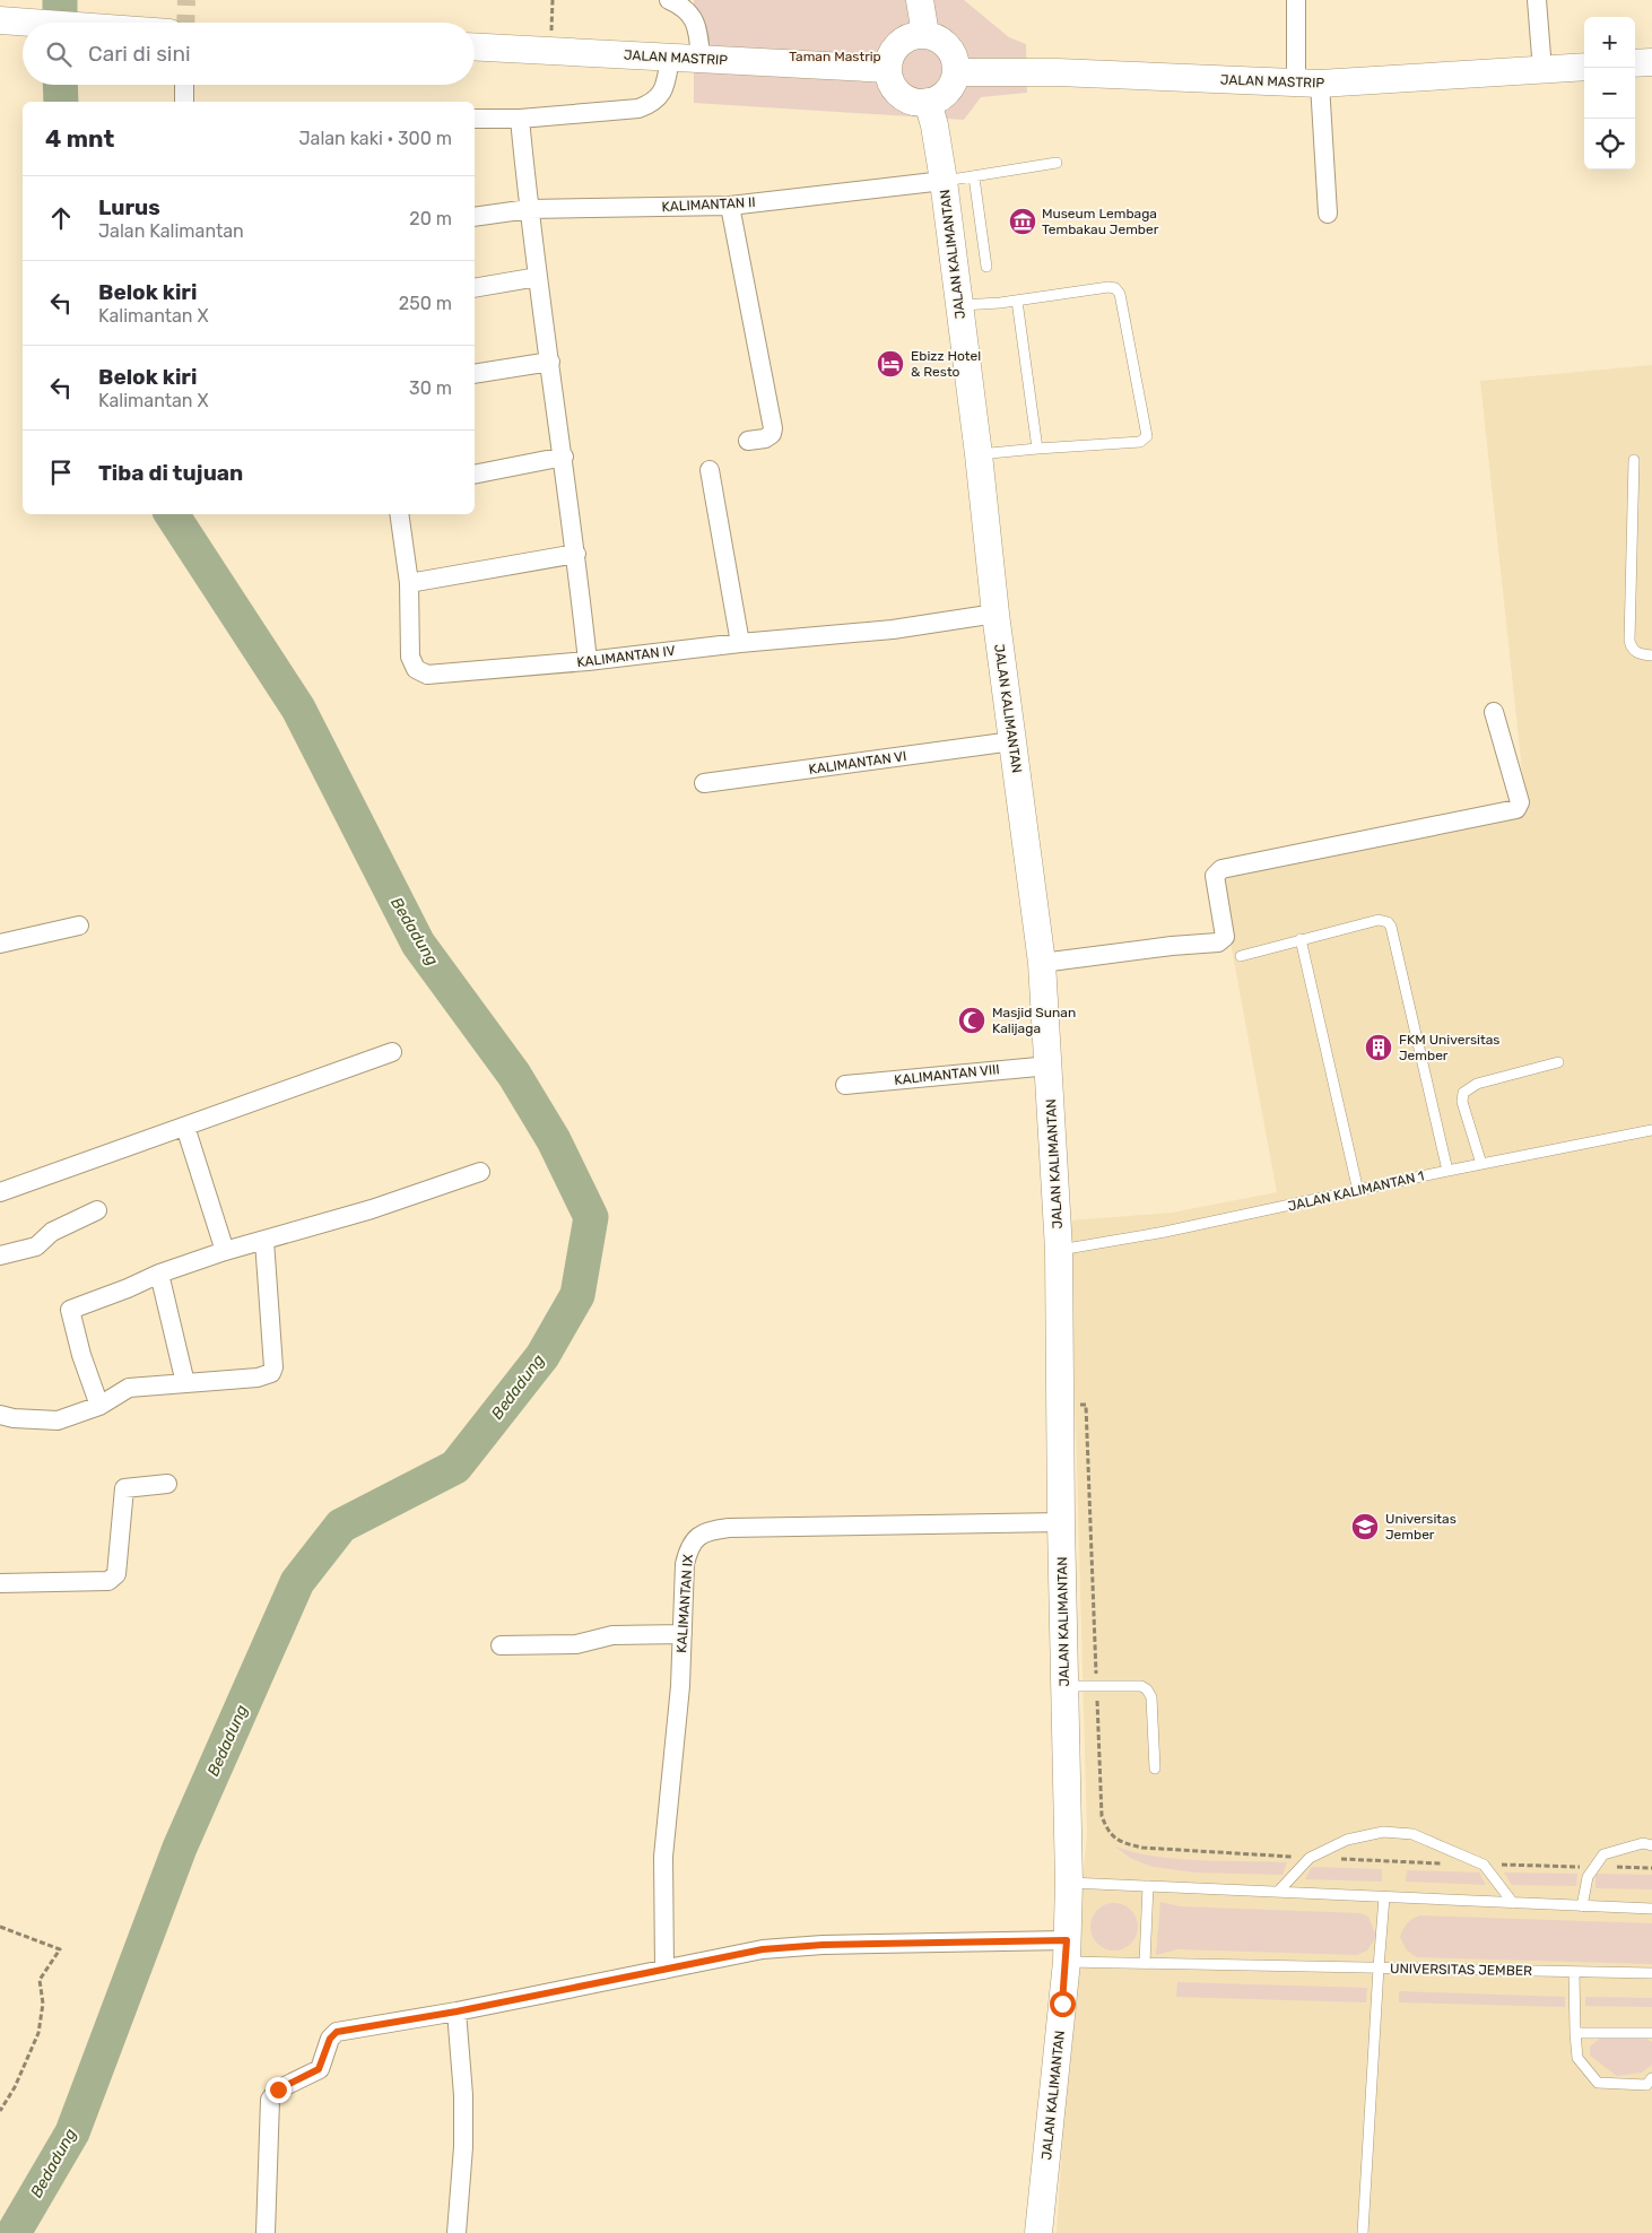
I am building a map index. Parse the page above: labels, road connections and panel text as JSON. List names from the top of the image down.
{
  "streets": {
    "main road": ["JALAN MASTRIP", "JALAN KALIMANTAN"],
    "street": [
      "KALIMANTAN II",
      "KALIMANTAN IV",
      "KALIMANTAN VI",
      "KALIMANTAN VIII",
      "KALIMANTAN IX"
    ],
    "lane": ["JALAN KALIMANTAN 1", "UNIVERSITAS JEMBER"]
  },
  "crossings": [
    ["JALAN MASTRIP", "JALAN KALIMANTAN"],
    ["KALIMANTAN II", "JALAN KALIMANTAN"],
    ["JALAN KALIMANTAN", "KALIMANTAN IV"],
    ["JALAN KALIMANTAN", "KALIMANTAN VI"],
    ["JALAN KALIMANTAN", "KALIMANTAN VIII"],
    ["JALAN KALIMANTAN", "JALAN KALIMANTAN 1"],
    ["JALAN KALIMANTAN", "KALIMANTAN IX"],
    ["JALAN KALIMANTAN", "UNIVERSITAS JEMBER"]
  ],
  "water": ["Bedadung"],
  "parks": ["Taman Mastrip"],
  "places": {
    "museum": ["Museum Lembaga Tembakau Jember"],
    "hotel": ["Ebizz Hotel & Resto"],
    "mosque": ["Masjid Sunan Kalijaga"],
    "building": ["FKM Universitas Jember"],
    "school or university": ["Universitas Jember"]
  },
  "page": {
    "map_buttons": ["+", "−"],
    "search": "Cari di sini",
    "heading": ["4 mnt", "Jalan kaki · 300 m"],
    "list": [
      ["Lurus", "Jalan Kalimantan", "20 m"],
      ["Belok kiri", "Kalimantan X", "250 m"],
      ["Belok kiri", "Kalimantan X", "30 m"],
      "Tiba di tujuan"
    ]
  }
}
